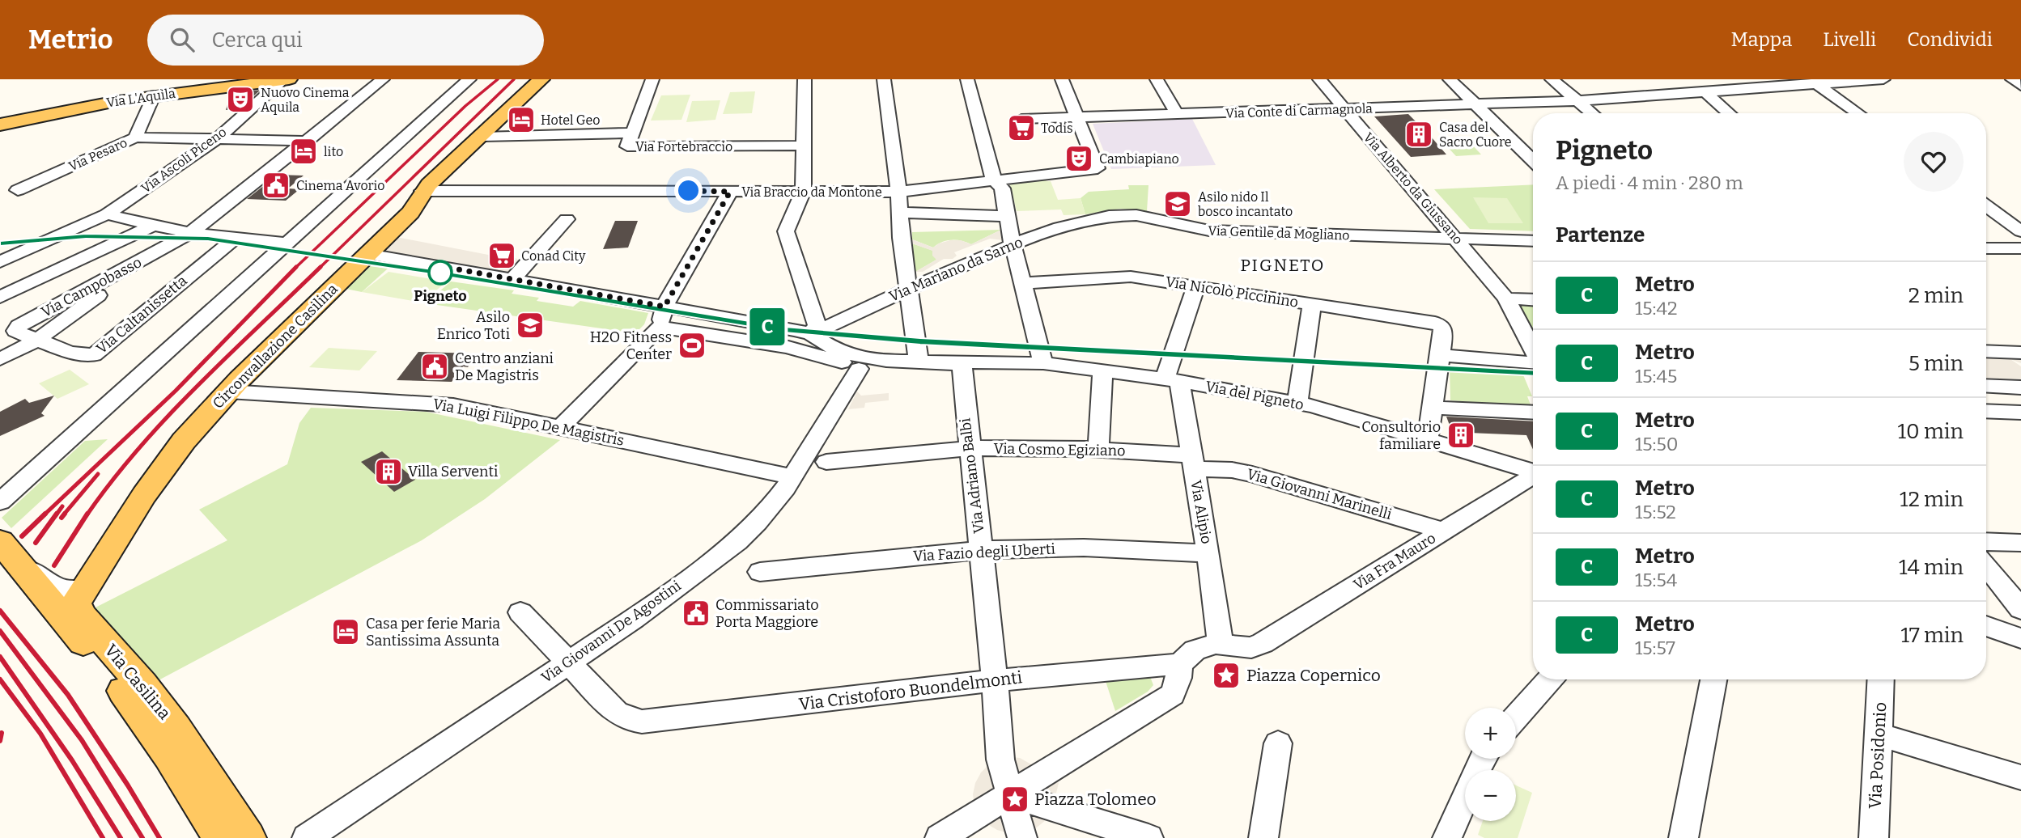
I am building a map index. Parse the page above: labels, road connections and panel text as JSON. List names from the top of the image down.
{
  "streets": {
    "main road": ["Via L'Aquila", "Circonvallazione Casilina", "Via Casilina"],
    "street": [
      "Via Conte di Carmagnola",
      "Via Fortebraccio",
      "Via Pesaro",
      "Via Ascoli Piceno",
      "Via Alberto da Giussano",
      "Via Braccio da Montone",
      "Via Gentile da Mogliano",
      "Via Mariano da Sarno",
      "Via Campobasso",
      "Via Nicolò Piccinino",
      "Via Caltanissetta",
      "Via del Pigneto",
      "Via Luigi Filippo De Magistris",
      "Via Cosmo Egiziano",
      "Via Adriano Balbi",
      "Via Giovanni Marinelli",
      "Via Alipio",
      "Via Fazio degli Uberti",
      "Via Fra Mauro",
      "Via Giovanni De Agostini",
      "Via Cristoforo Buondelmonti",
      "Via Posidonio"
    ]
  },
  "crossings": [
    ["Via L'Aquila", "Via Pesaro"],
    ["Via L'Aquila", "Via Ascoli Piceno"],
    ["Via Conte di Carmagnola", "Via Alberto da Giussano"],
    ["Via Conte di Carmagnola", "Via Braccio da Montone"],
    ["Via Fortebraccio", "Circonvallazione Casilina"],
    ["Via Alberto da Giussano", "Via Gentile da Mogliano"],
    ["Via Braccio da Montone", "Circonvallazione Casilina"],
    ["Via Gentile da Mogliano", "Via Mariano da Sarno"],
    ["Via Mariano da Sarno", "Via del Pigneto"],
    ["Via Campobasso", "Via Caltanissetta"],
    ["Circonvallazione Casilina", "Via del Pigneto"],
    ["Circonvallazione Casilina", "Via Luigi Filippo De Magistris"],
    ["Circonvallazione Casilina", "Via Casilina"],
    ["Via del Pigneto", "Via Adriano Balbi"],
    ["Via del Pigneto", "Via Alipio"],
    ["Via del Pigneto", "Via Giovanni De Agostini"],
    ["Via Luigi Filippo De Magistris", "Via Giovanni De Agostini"],
    ["Via Cosmo Egiziano", "Via Adriano Balbi"],
    ["Via Cosmo Egiziano", "Via Giovanni Marinelli"],
    ["Via Cosmo Egiziano", "Via Alipio"],
    ["Via Adriano Balbi", "Via Fazio degli Uberti"],
    ["Via Adriano Balbi", "Via Cristoforo Buondelmonti"],
    ["Via Giovanni Marinelli", "Via Alipio"],
    ["Via Giovanni Marinelli", "Via Fra Mauro"],
    ["Via Alipio", "Via Fazio degli Uberti"],
    ["Via Giovanni De Agostini", "Via Cristoforo Buondelmonti"]
  ],
  "districts": ["PIGNETO"],
  "places": {
    "theatre": ["Nuovo Cinema Aquila", "Cambiapiano"],
    "hotel": ["Hotel Geo", "lito", "Casa per ferie Maria Santissima Assunta"],
    "supermarket": ["Todis", "Conad City"],
    "building": ["Casa del Sacro Cuore", "Consultorio familiare", "Villa Serventi"],
    "public building": ["Cinema Avorio", "Centro anziani De Magistris", "Commissariato Porta Maggiore"],
    "school or university": ["Asilo nido Il bosco incantato", "Asilo Enrico Toti"],
    "other": ["Pigneto"],
    "sports": ["H2O Fitness Center"],
    "place": ["Piazza Copernico", "Piazza Tolomeo"]
  },
  "lines": ["metro line C"],
  "page": {
    "header": "Metrio",
    "search": "Cerca qui",
    "nav": ["Mappa", "Livelli", "Condividi"],
    "on_map": "C",
    "heading": [
      ["Pigneto", "A piedi · 4 min · 280 m"],
      "Partenze"
    ],
    "list": [
      {
        "mark": "C",
        "name": "Metro",
        "note": "15:42",
        "value": "2 min"
      },
      {
        "mark": "C",
        "name": "Metro",
        "note": "15:45",
        "value": "5 min"
      },
      {
        "mark": "C",
        "name": "Metro",
        "note": "15:50",
        "value": "10 min"
      },
      {
        "mark": "C",
        "name": "Metro",
        "note": "15:52",
        "value": "12 min"
      },
      {
        "mark": "C",
        "name": "Metro",
        "note": "15:54",
        "value": "14 min"
      },
      {
        "mark": "C",
        "name": "Metro",
        "note": "15:57",
        "value": "17 min"
      }
    ],
    "map_buttons": ["+", "−"]
  }
}
